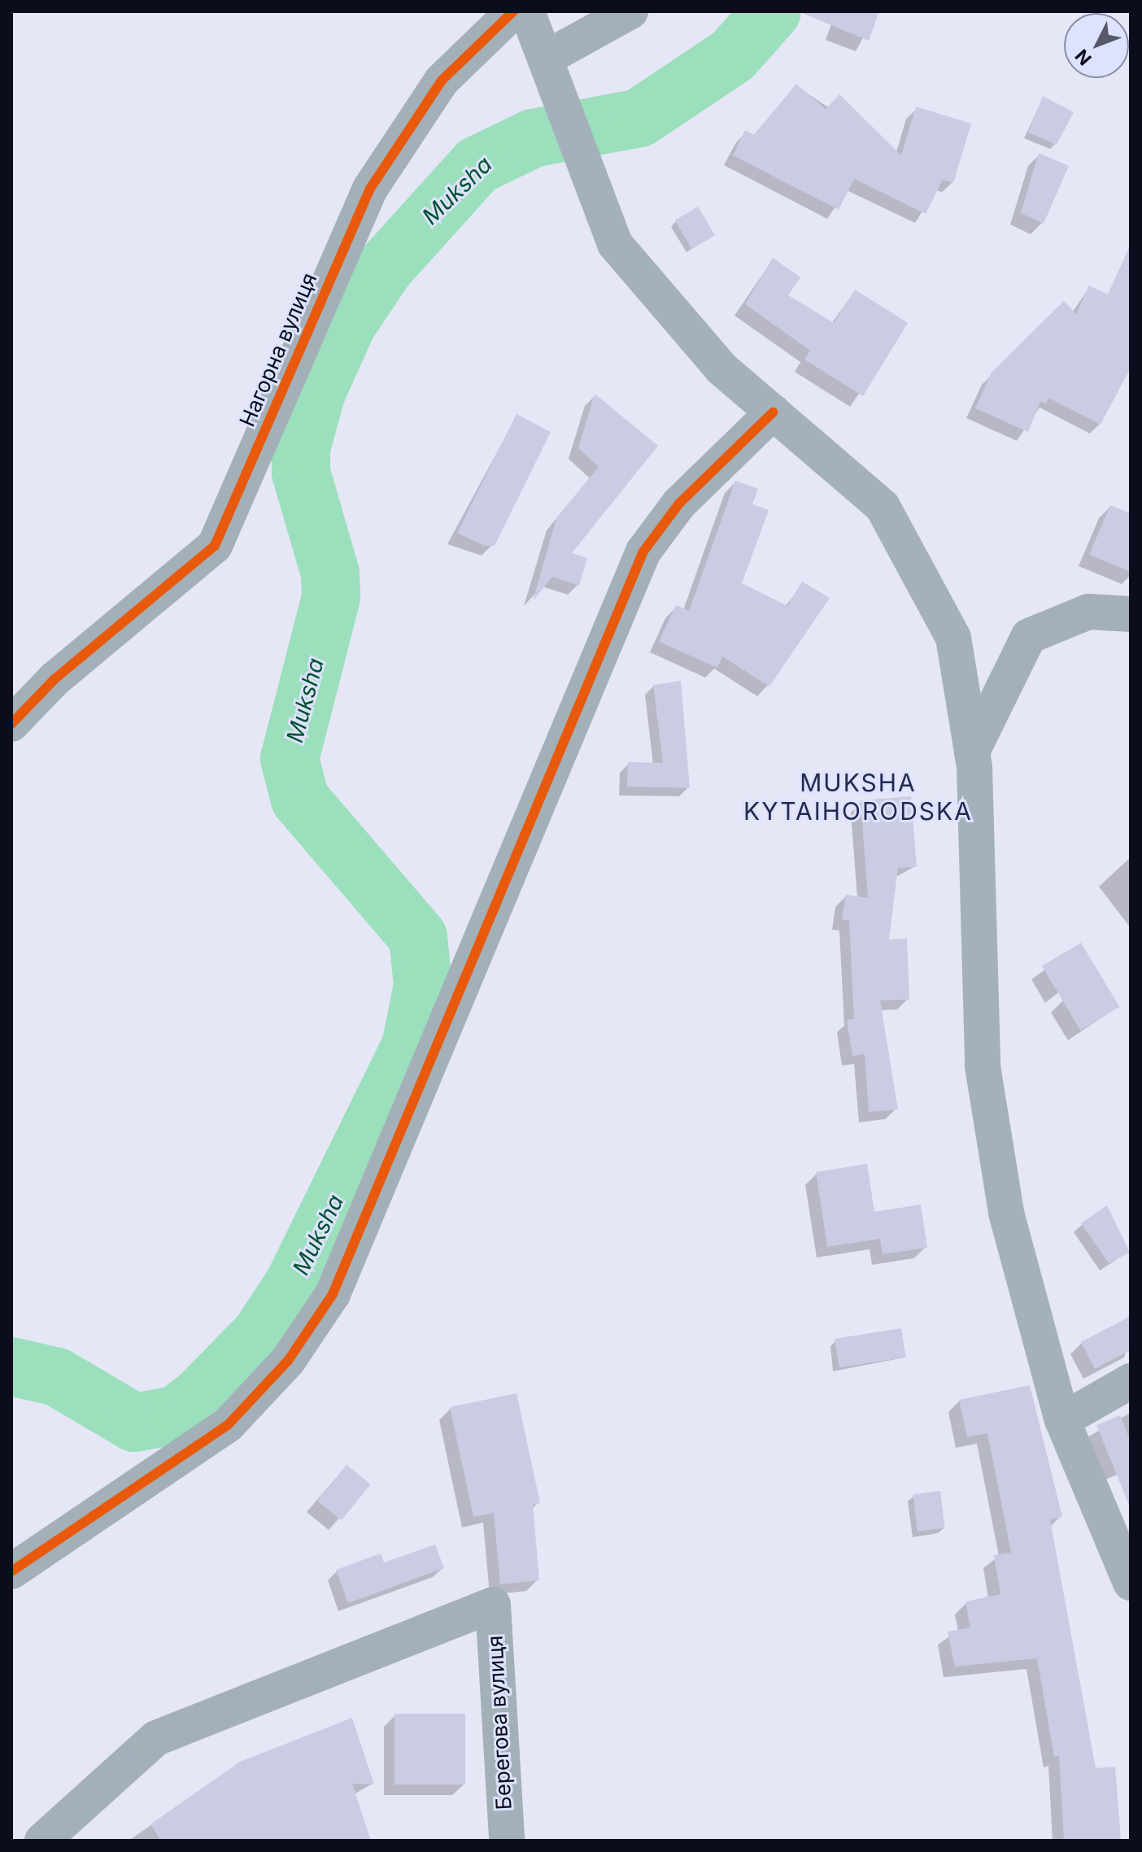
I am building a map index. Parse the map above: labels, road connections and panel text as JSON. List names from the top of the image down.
{
  "streets": {
    "street": ["Нагорна вулиця", "Берегова вулиця"]
  },
  "districts": ["MUKSHA KYTAIHORODSKA"],
  "water": ["Muksha"],
  "north": "bottom left"
}
